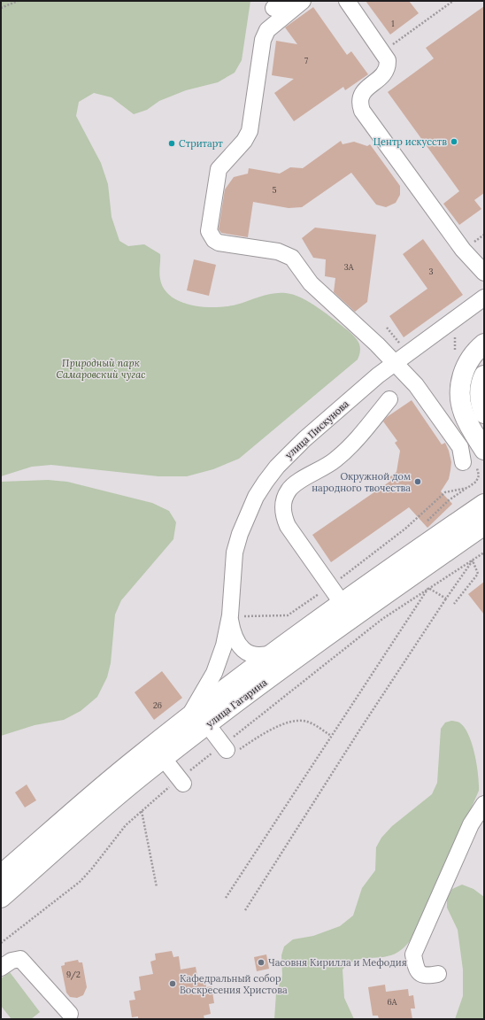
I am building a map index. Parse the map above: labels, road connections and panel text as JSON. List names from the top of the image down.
{
  "streets": {
    "main road": ["улица Гагарина"],
    "street": ["улица Пискунова"]
  },
  "crossings": [
    ["улица Пискунова", "улица Гагарина"]
  ],
  "parks": ["Природный парк Самаровский чугас"],
  "places": [
    "Центр искусств",
    "Стритарт",
    "Окружной дом народного твочества",
    "Часовня Кирилла и Мефодия",
    "Кафедральный собор Воскресения Христова"
  ],
  "house_numbers": [
    "1",
    "7",
    "5",
    "3А",
    "3",
    "26",
    "9/2",
    "6А"
  ]
}
